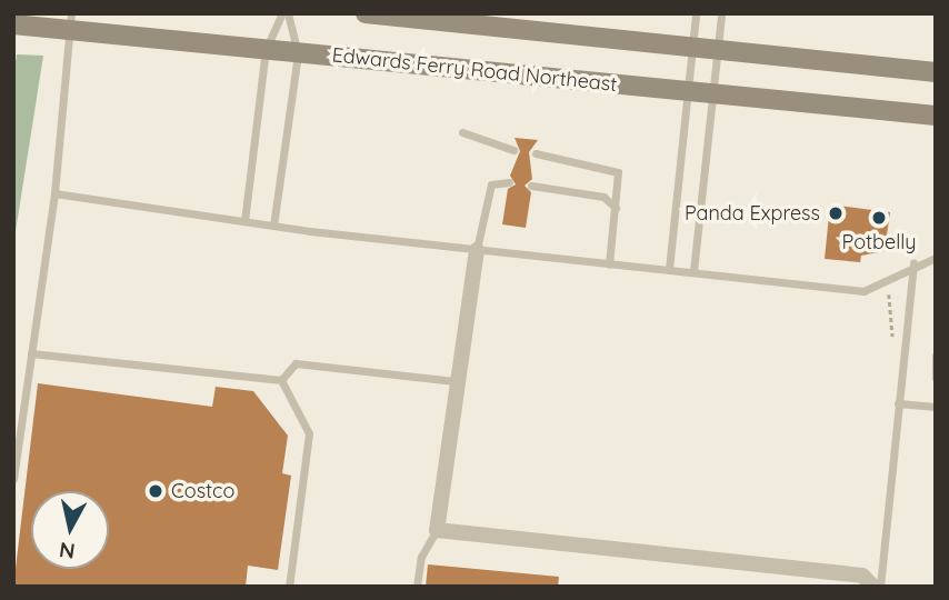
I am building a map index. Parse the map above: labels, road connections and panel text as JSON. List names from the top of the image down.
{
  "streets": {
    "main road": ["Edwards Ferry Road Northeast"]
  },
  "places": ["Panda Express", "Potbelly", "Costco"],
  "north": "bottom"
}
